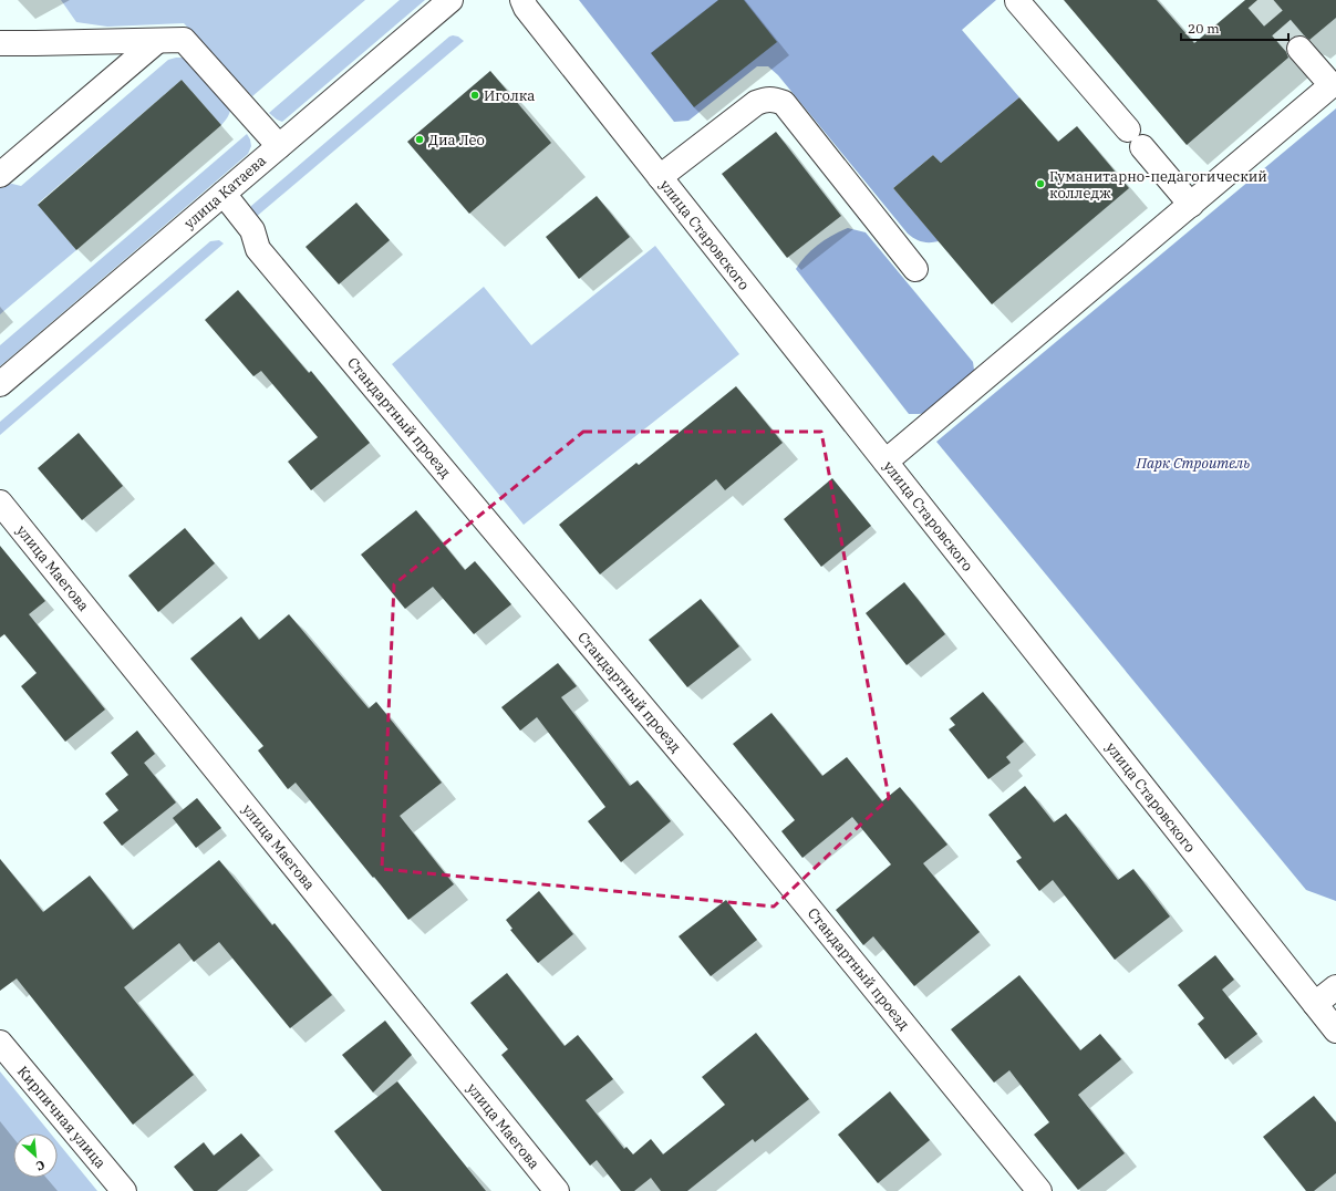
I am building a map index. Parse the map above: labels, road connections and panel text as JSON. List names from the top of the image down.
{
  "streets": {
    "street": [
      "улица Катаева",
      "улица Старовского",
      "Стандартный проезд",
      "улица Маегова",
      "Кирпичная улица"
    ]
  },
  "crossings": [
    ["улица Катаева", "Стандартный проезд"]
  ],
  "parks": ["Парк Строитель"],
  "places": ["Иголка", "Диа Лео", "Гуманитарно-педагогический колледж"],
  "scale_bar": "20 m",
  "north": "bottom right"
}
